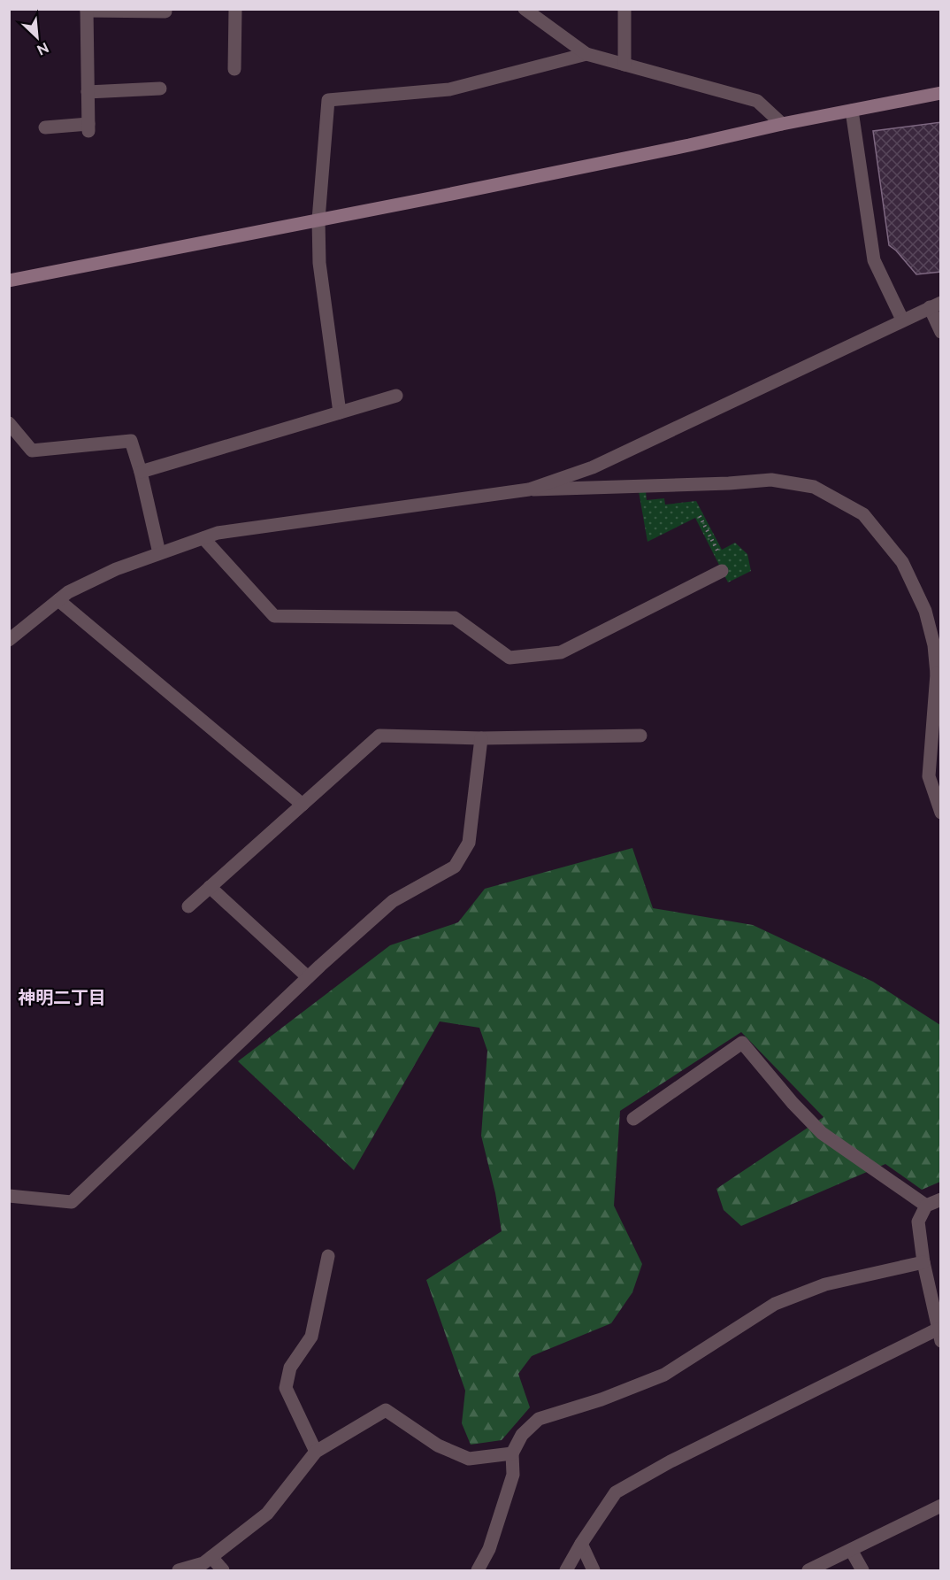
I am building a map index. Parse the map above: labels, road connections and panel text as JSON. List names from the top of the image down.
{
  "districts": ["神明二丁目"],
  "north": "bottom right"
}
